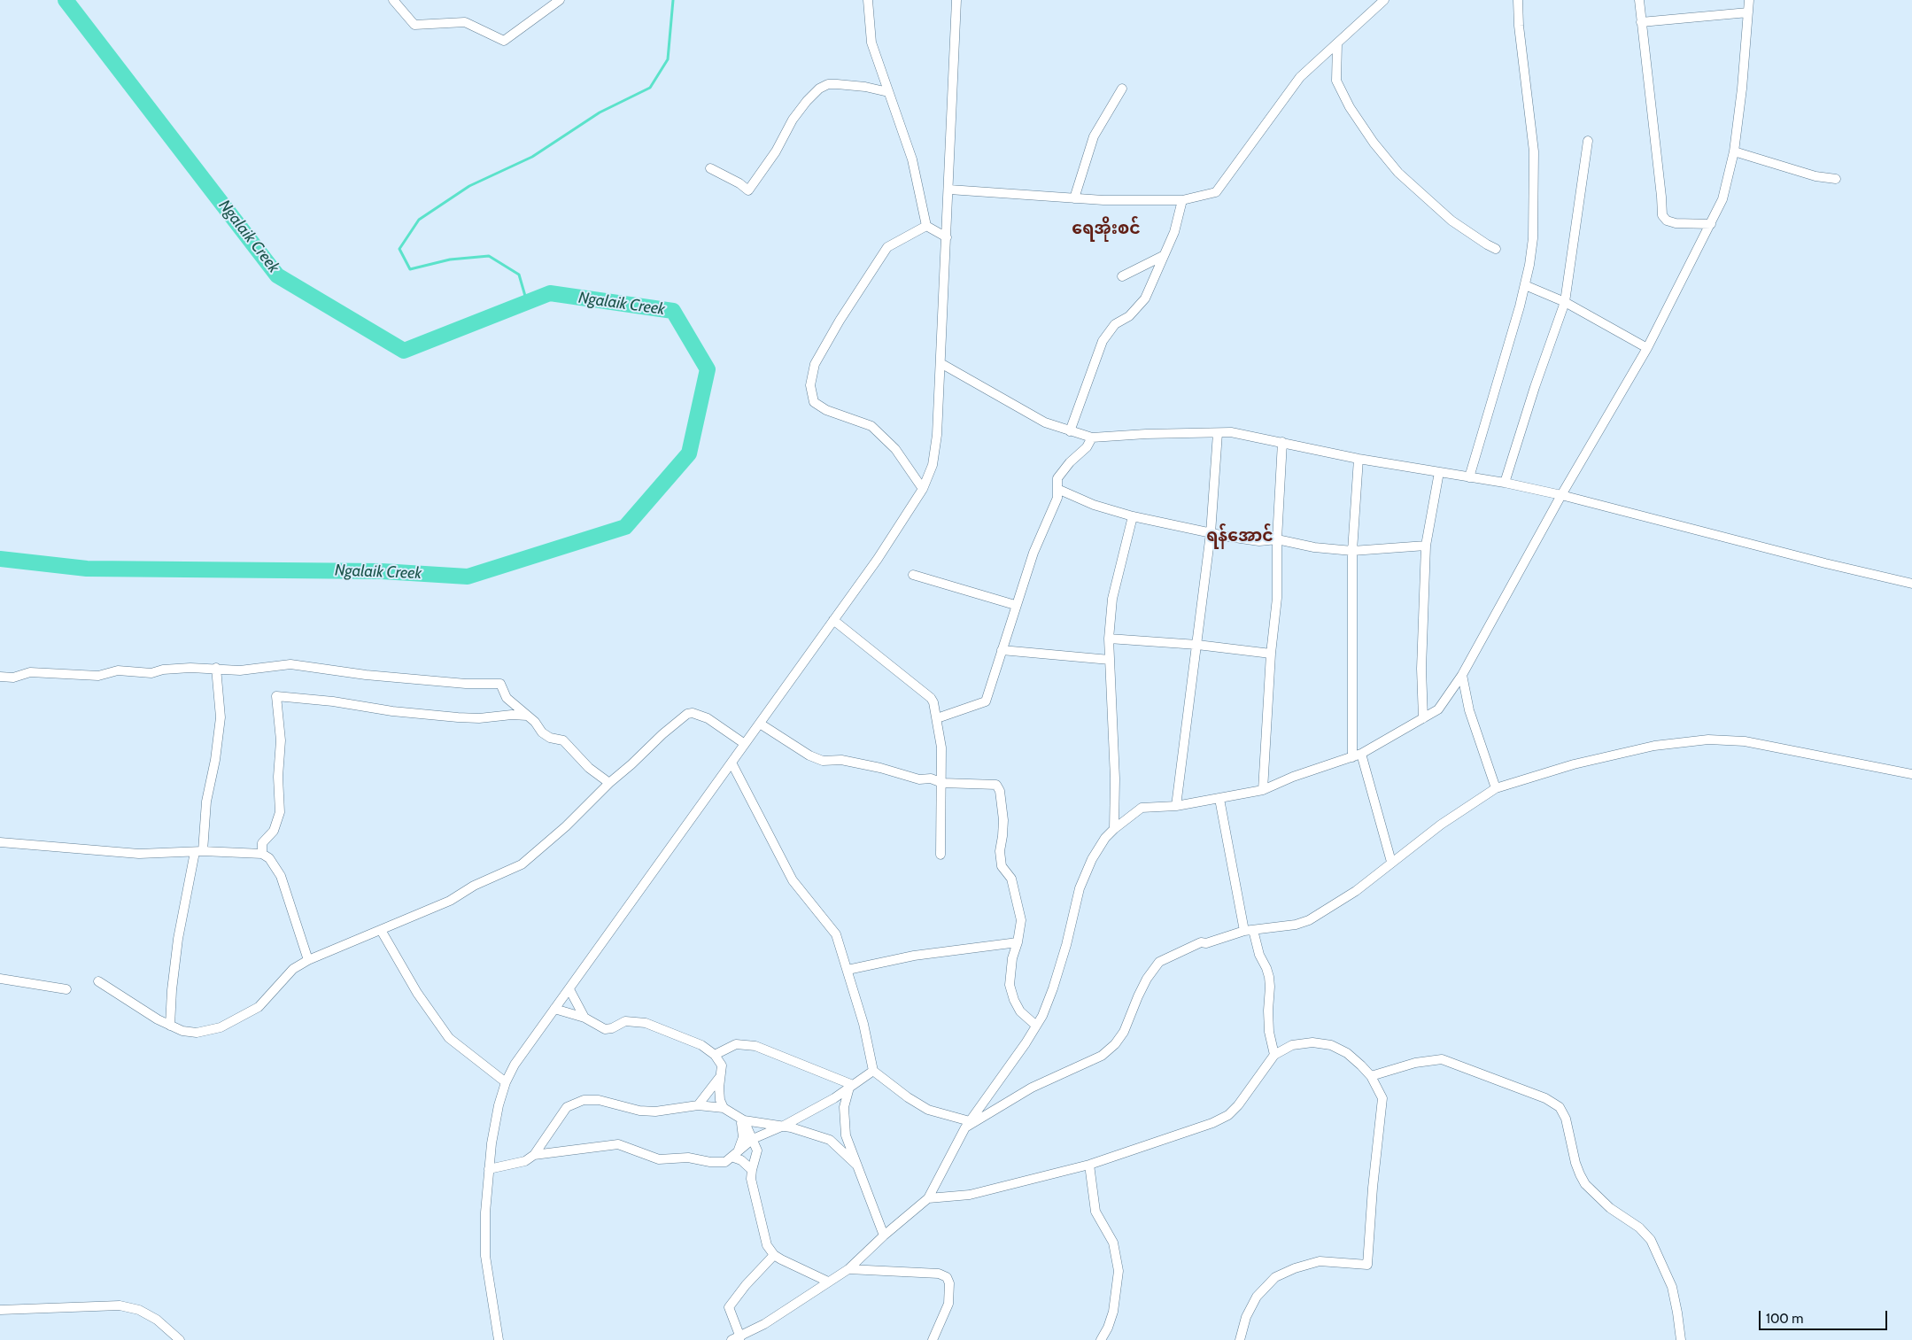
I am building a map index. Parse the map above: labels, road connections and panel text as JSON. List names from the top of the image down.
{
  "districts": ["ရေအိုးစင်", "ရန်အောင်"],
  "water": ["Ngalaik Creek"],
  "scale_bar": "100 m"
}
